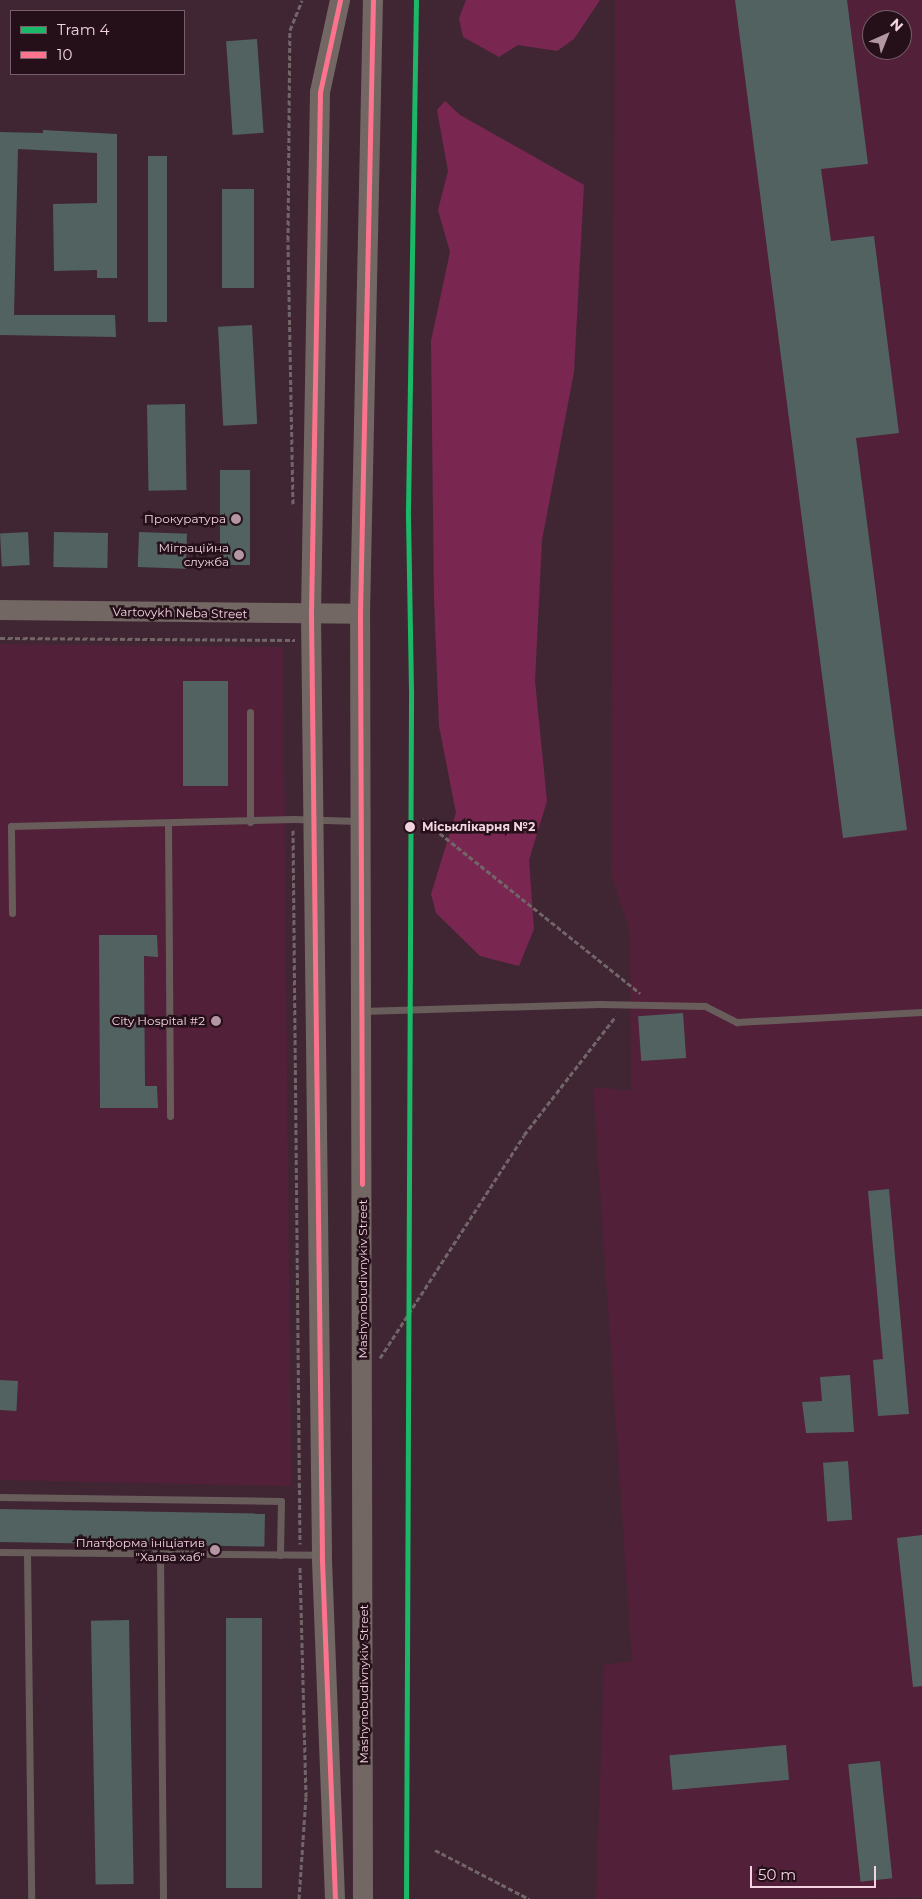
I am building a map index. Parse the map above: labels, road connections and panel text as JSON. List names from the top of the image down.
{
  "streets": {
    "street": ["Vartovykh Neba Street", "Mashynobudivnykiv Street"]
  },
  "crossings": [
    ["Vartovykh Neba Street", "Mashynobudivnykiv Street"]
  ],
  "places": [
    "Прокуратура",
    "Міграційна служба",
    "Міськлікарня №2",
    "City Hospital #2",
    "Платформа ініціатив \"Халва хаб\""
  ],
  "lines": ["tram line 4", "transit line 10"],
  "legend": ["Tram 4", "10"],
  "scale_bar": "50 m",
  "north": "top right"
}
